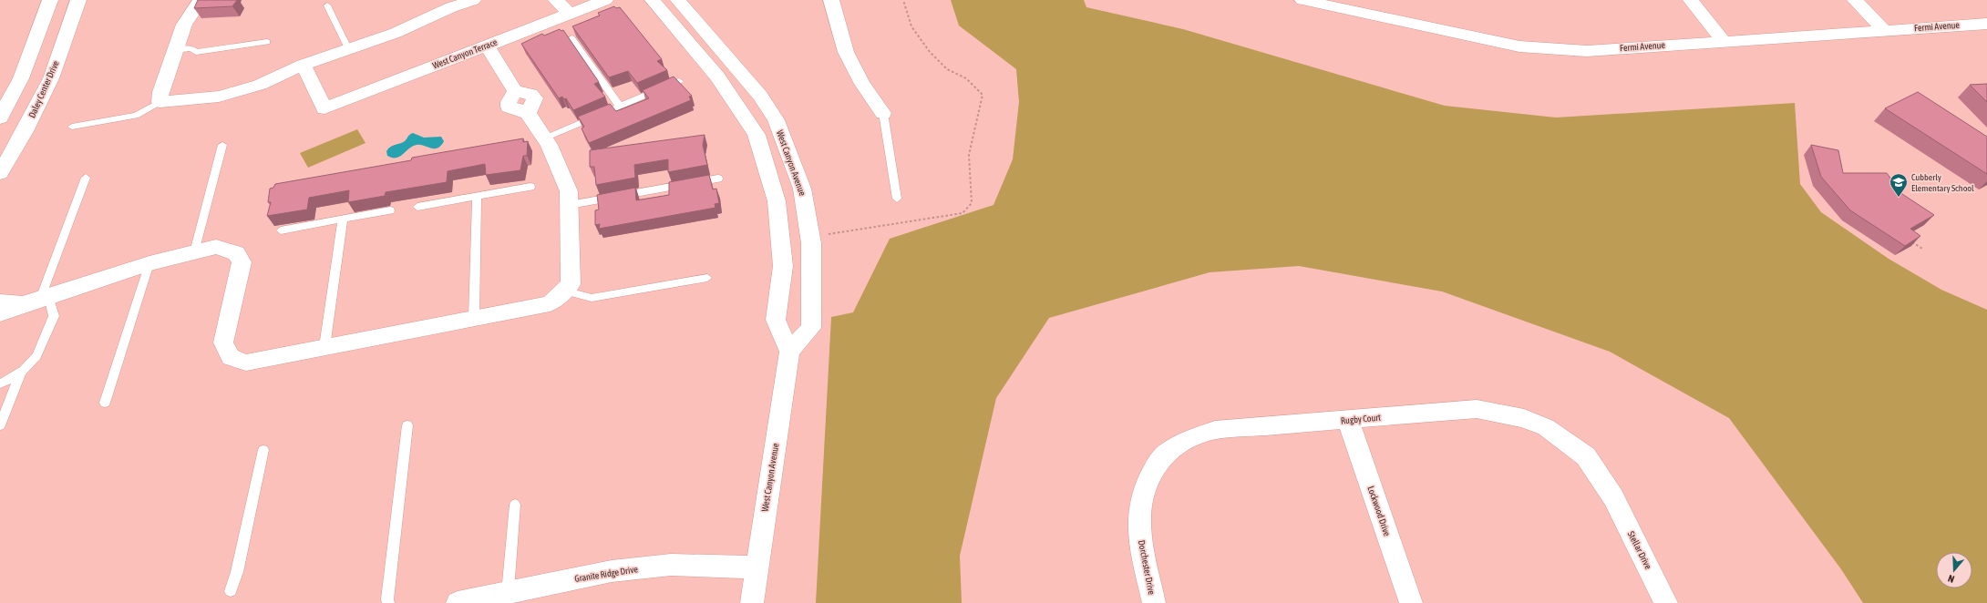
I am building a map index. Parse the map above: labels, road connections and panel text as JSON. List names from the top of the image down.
{
  "streets": {
    "street": [
      "Fermi Avenue",
      "West Canyon Terrace",
      "Daley Center Drive",
      "West Canyon Avenue",
      "Rugby Court",
      "Lockwood Drive",
      "Stellar Drive",
      "Dorchester Drive",
      "Granite Ridge Drive"
    ]
  },
  "crossings": [
    ["West Canyon Avenue", "Granite Ridge Drive"],
    ["Rugby Court", "Lockwood Drive"],
    ["Rugby Court", "Stellar Drive"],
    ["Rugby Court", "Dorchester Drive"]
  ],
  "places": {
    "school or university": ["Cubberly Elementary School"]
  },
  "north": "bottom"
}
